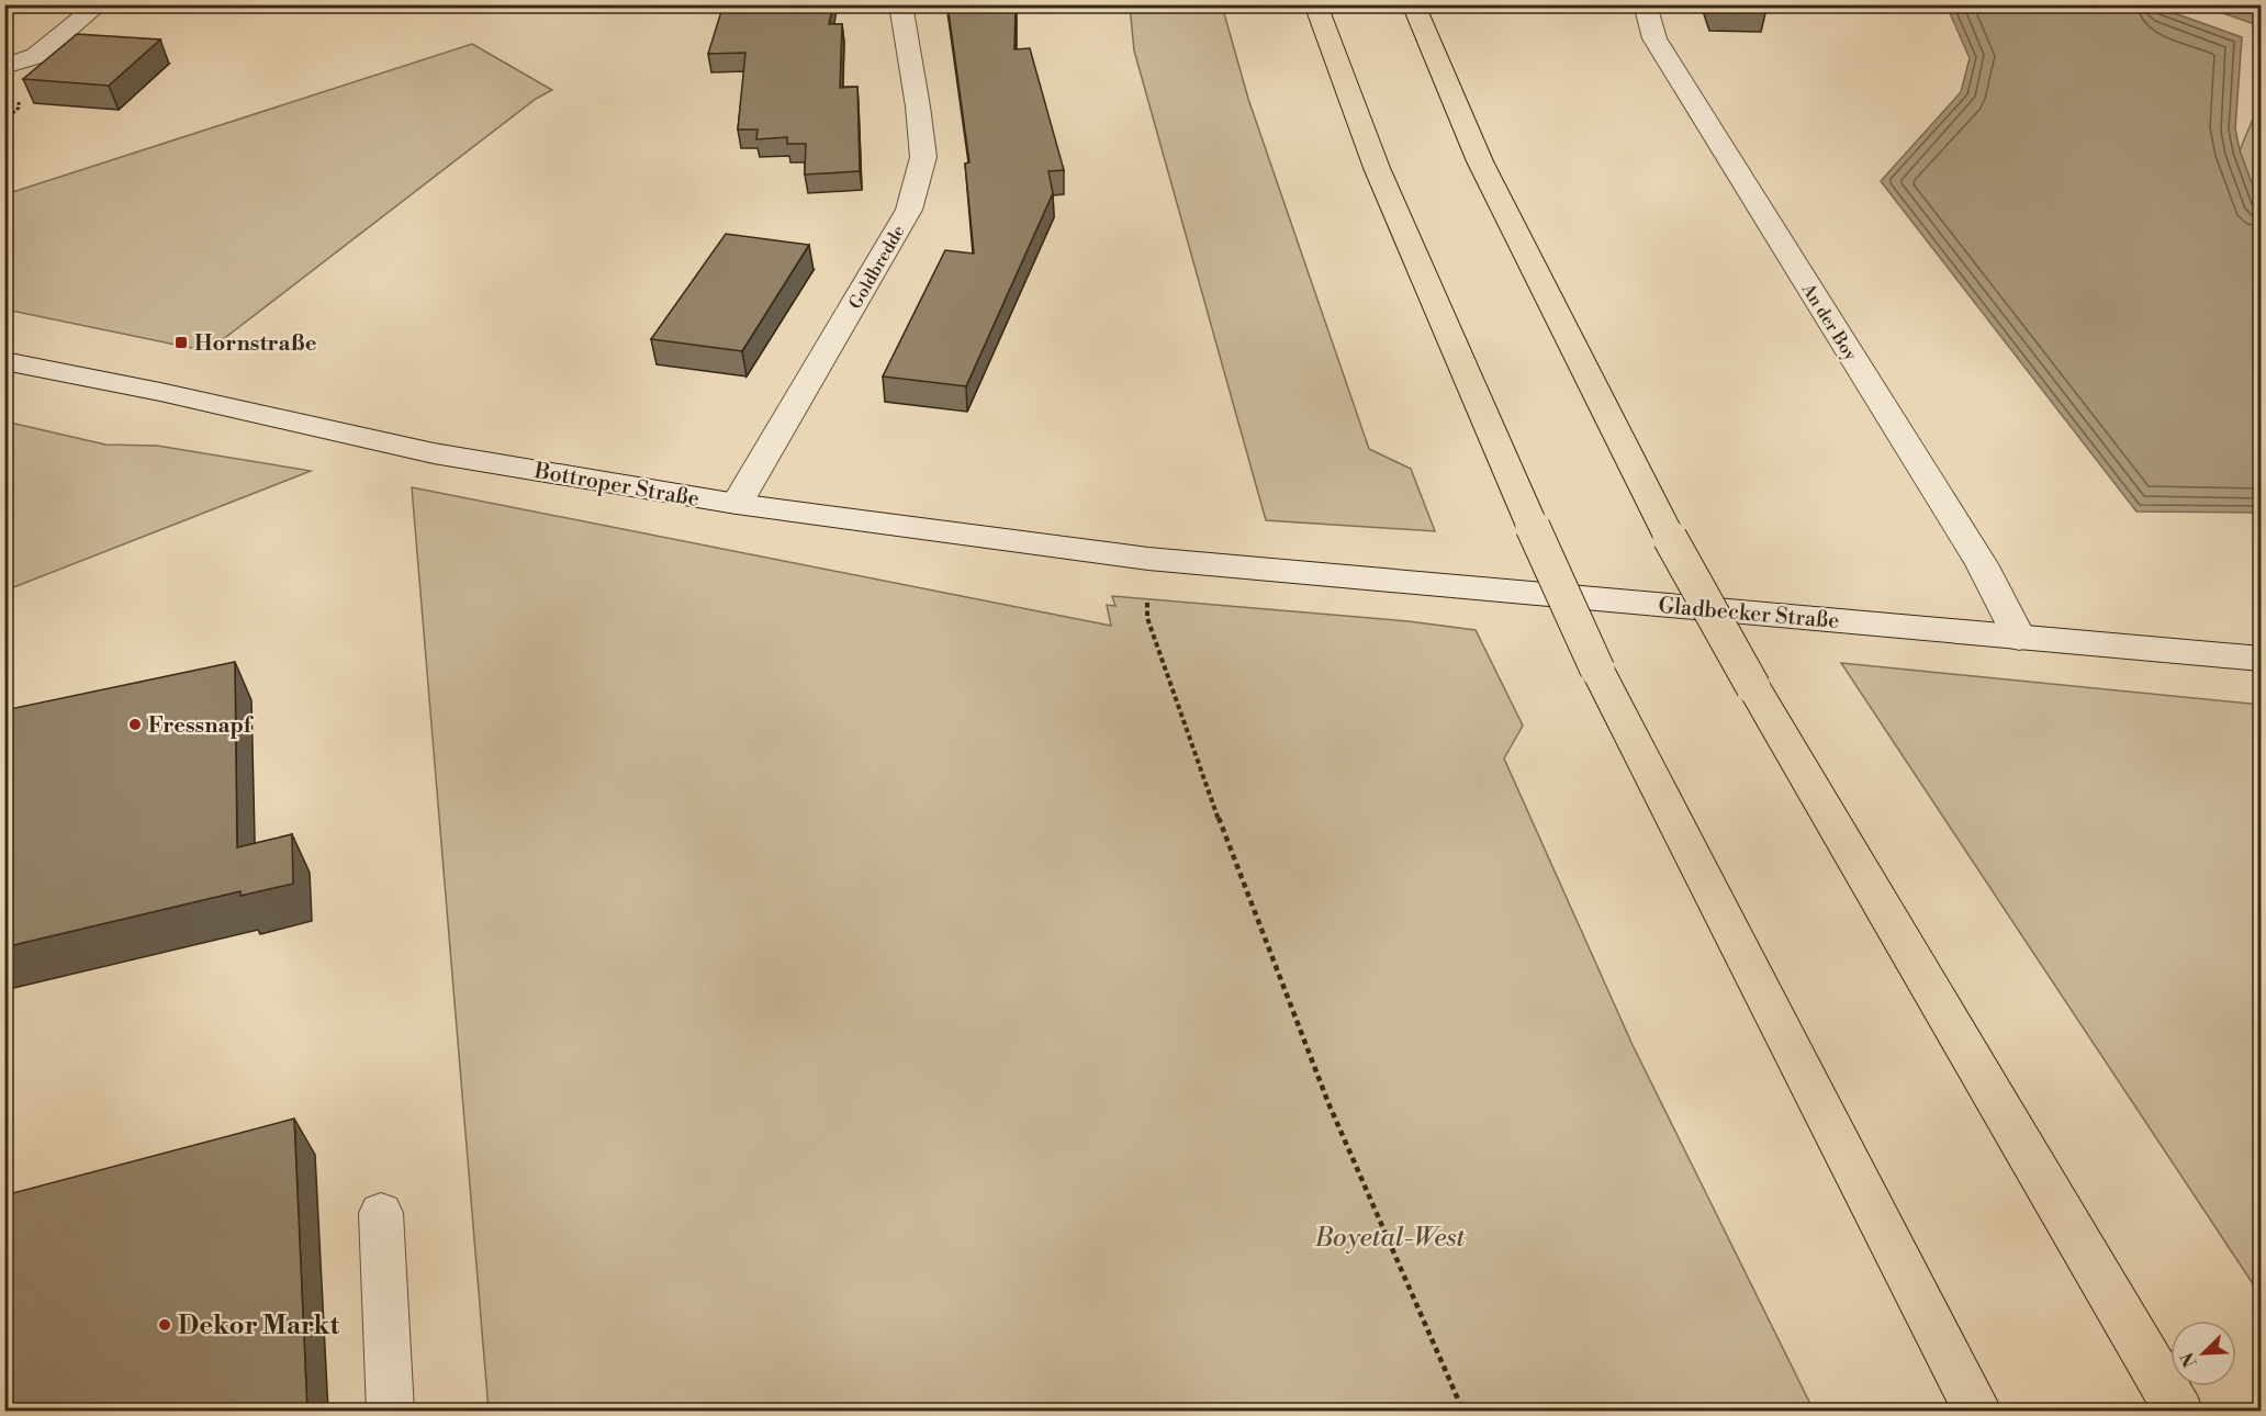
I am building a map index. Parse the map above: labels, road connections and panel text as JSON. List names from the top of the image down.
{
  "streets": {
    "street": [
      "Goldbredde",
      "An der Boy",
      "Bottroper Straße",
      "Gladbecker Straße"
    ]
  },
  "crossings": [
    ["Goldbredde", "Bottroper Straße"],
    ["An der Boy", "Gladbecker Straße"],
    ["Bottroper Straße", "Gladbecker Straße"]
  ],
  "parks": ["Boyetal-West"],
  "places": {
    "transit": ["Hornstraße"],
    "other": ["Fressnapf", "Dekor Markt"]
  },
  "north": "bottom left"
}
